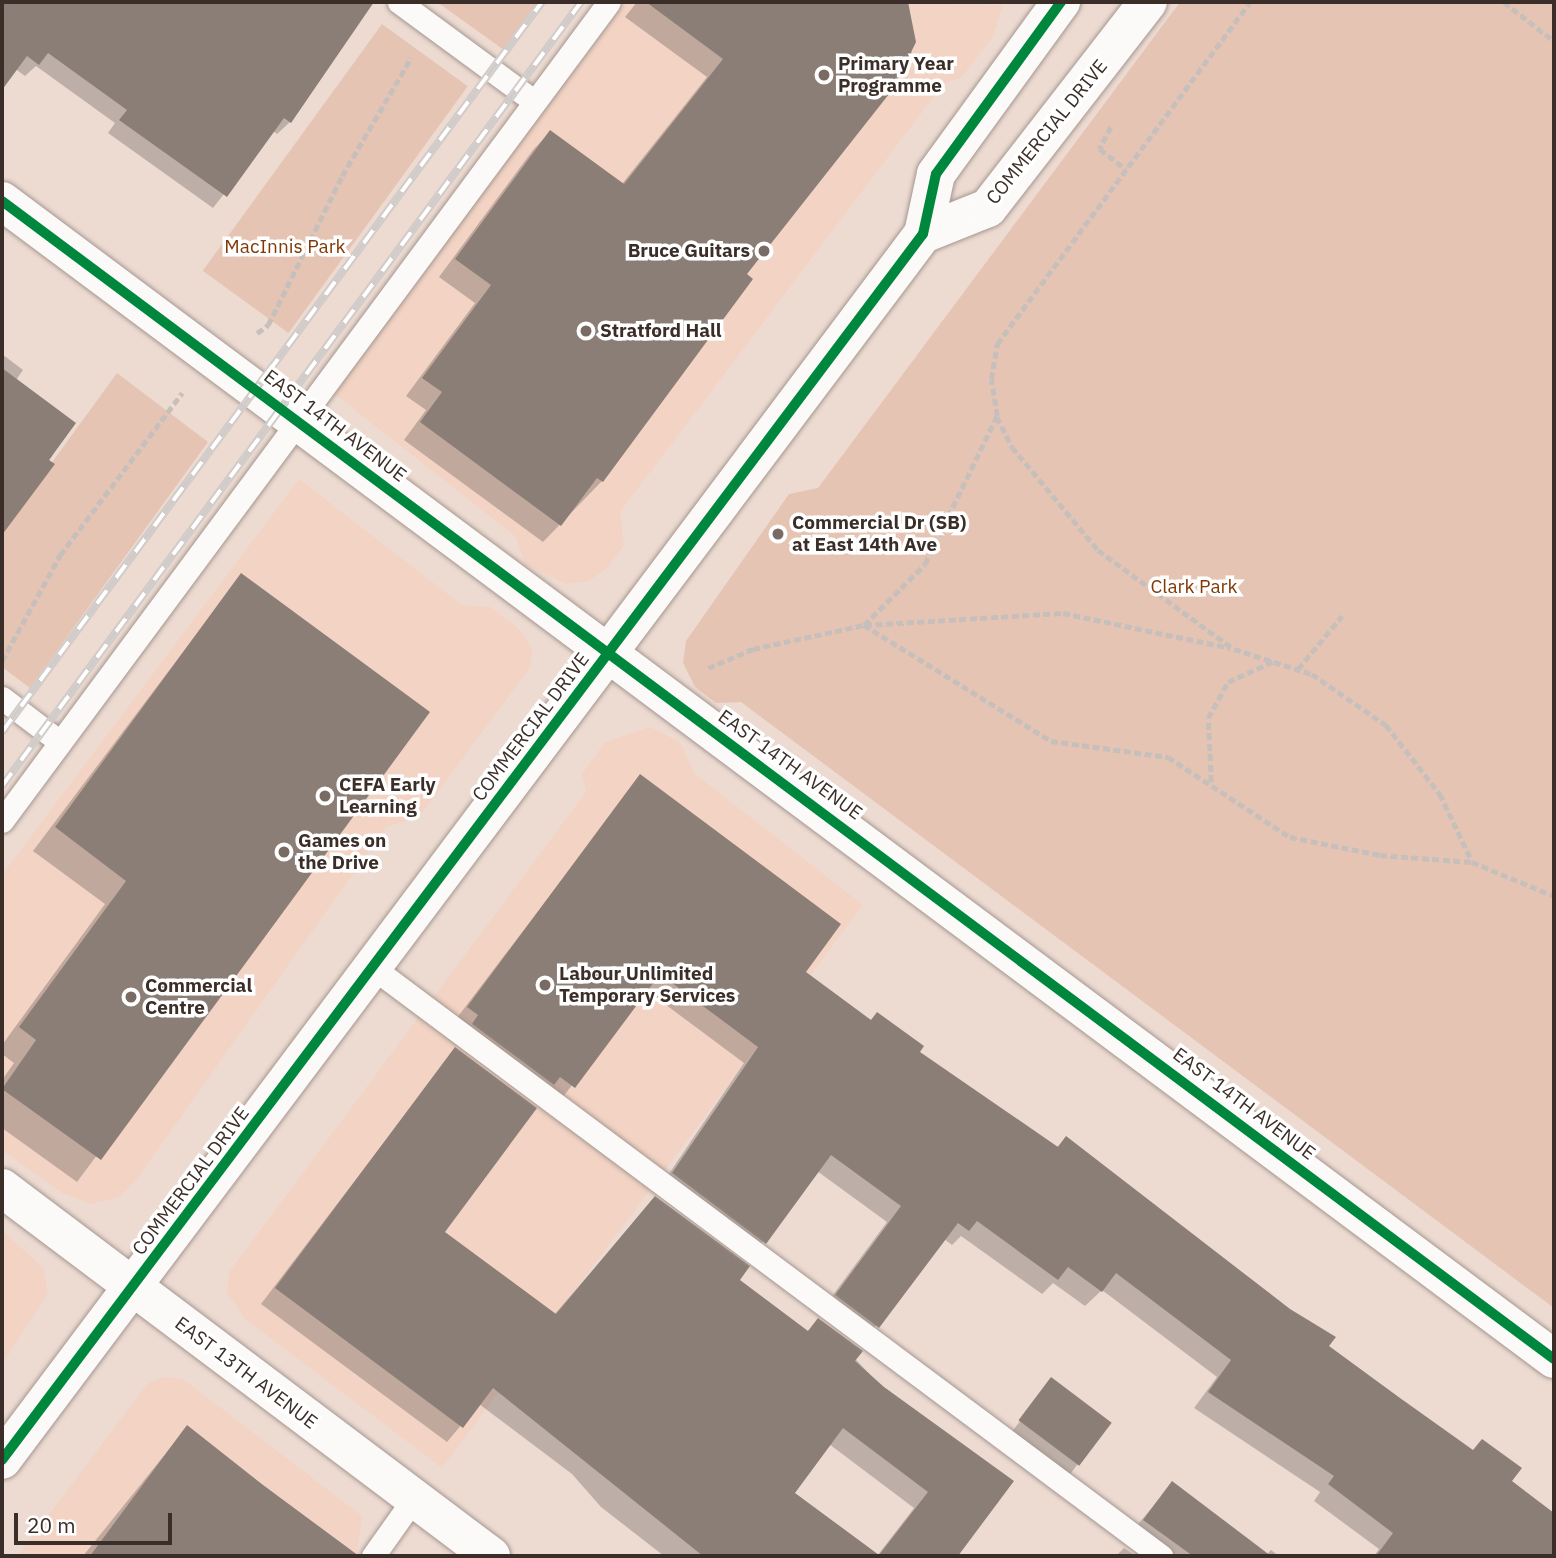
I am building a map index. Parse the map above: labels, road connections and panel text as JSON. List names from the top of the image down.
{
  "streets": {
    "street": ["COMMERCIAL DRIVE", "EAST 14TH AVENUE", "EAST 13TH AVENUE"]
  },
  "crossings": [
    ["COMMERCIAL DRIVE", "EAST 14TH AVENUE"],
    ["COMMERCIAL DRIVE", "EAST 13TH AVENUE"]
  ],
  "parks": ["MacInnis Park", "Clark Park"],
  "places": [
    "Primary Year Programme",
    "Bruce Guitars",
    "Stratford Hall",
    "Commercial Dr (SB) at East 14th Ave",
    "CEFA Early Learning",
    "Games on the Drive",
    "Labour Unlimited Temporary Services",
    "Commercial Centre"
  ],
  "scale_bar": "20 m"
}
